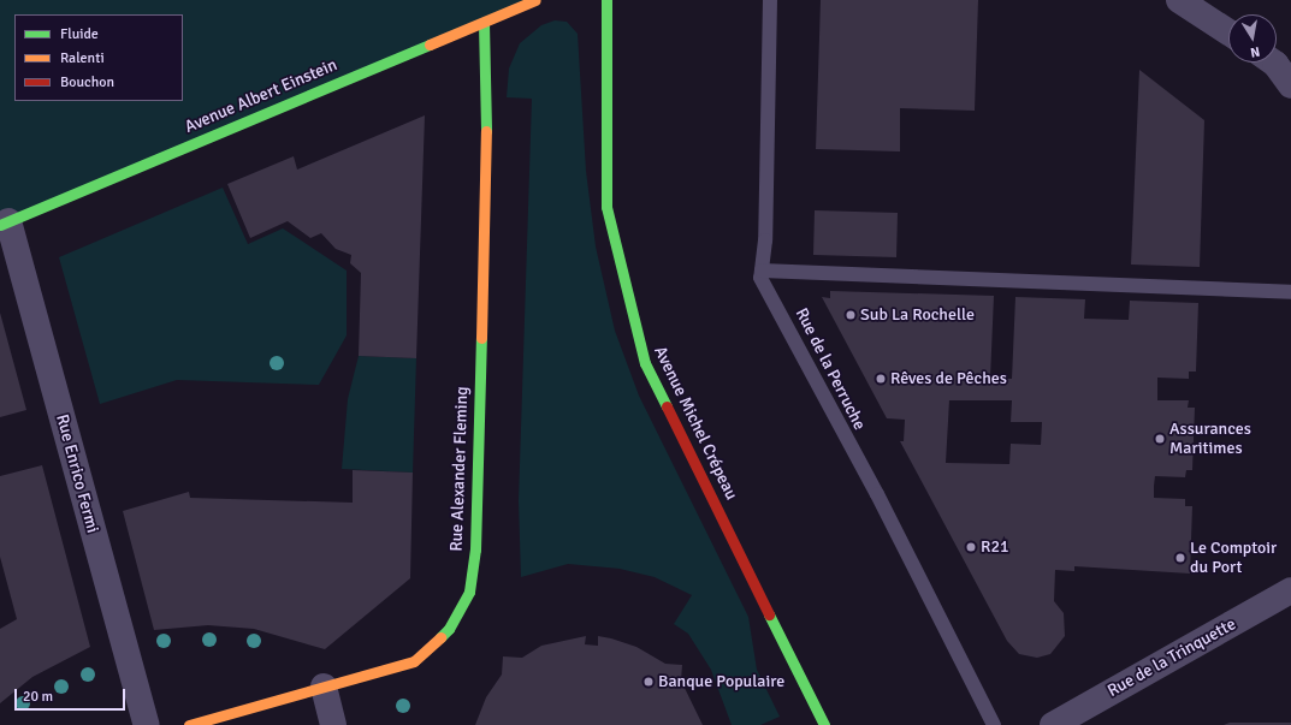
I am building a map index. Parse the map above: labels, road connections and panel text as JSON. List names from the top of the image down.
{
  "streets": {
    "street": [
      "Avenue Albert Einstein",
      "Avenue Michel Crépeau",
      "Rue Alexander Fleming",
      "Rue Enrico Fermi",
      "Rue de la Trinquette"
    ],
    "lane": ["Rue de la Perruche"]
  },
  "crossings": [
    ["Avenue Albert Einstein", "Rue Alexander Fleming"],
    ["Avenue Albert Einstein", "Rue Enrico Fermi"]
  ],
  "places": [
    "Sub La Rochelle",
    "Rêves de Pêches",
    "Assurances Maritimes",
    "R21",
    "Le Comptoir du Port",
    "Banque Populaire"
  ],
  "legend": ["Fluide", "Ralenti", "Bouchon"],
  "scale_bar": "20 m",
  "north": "bottom"
}
